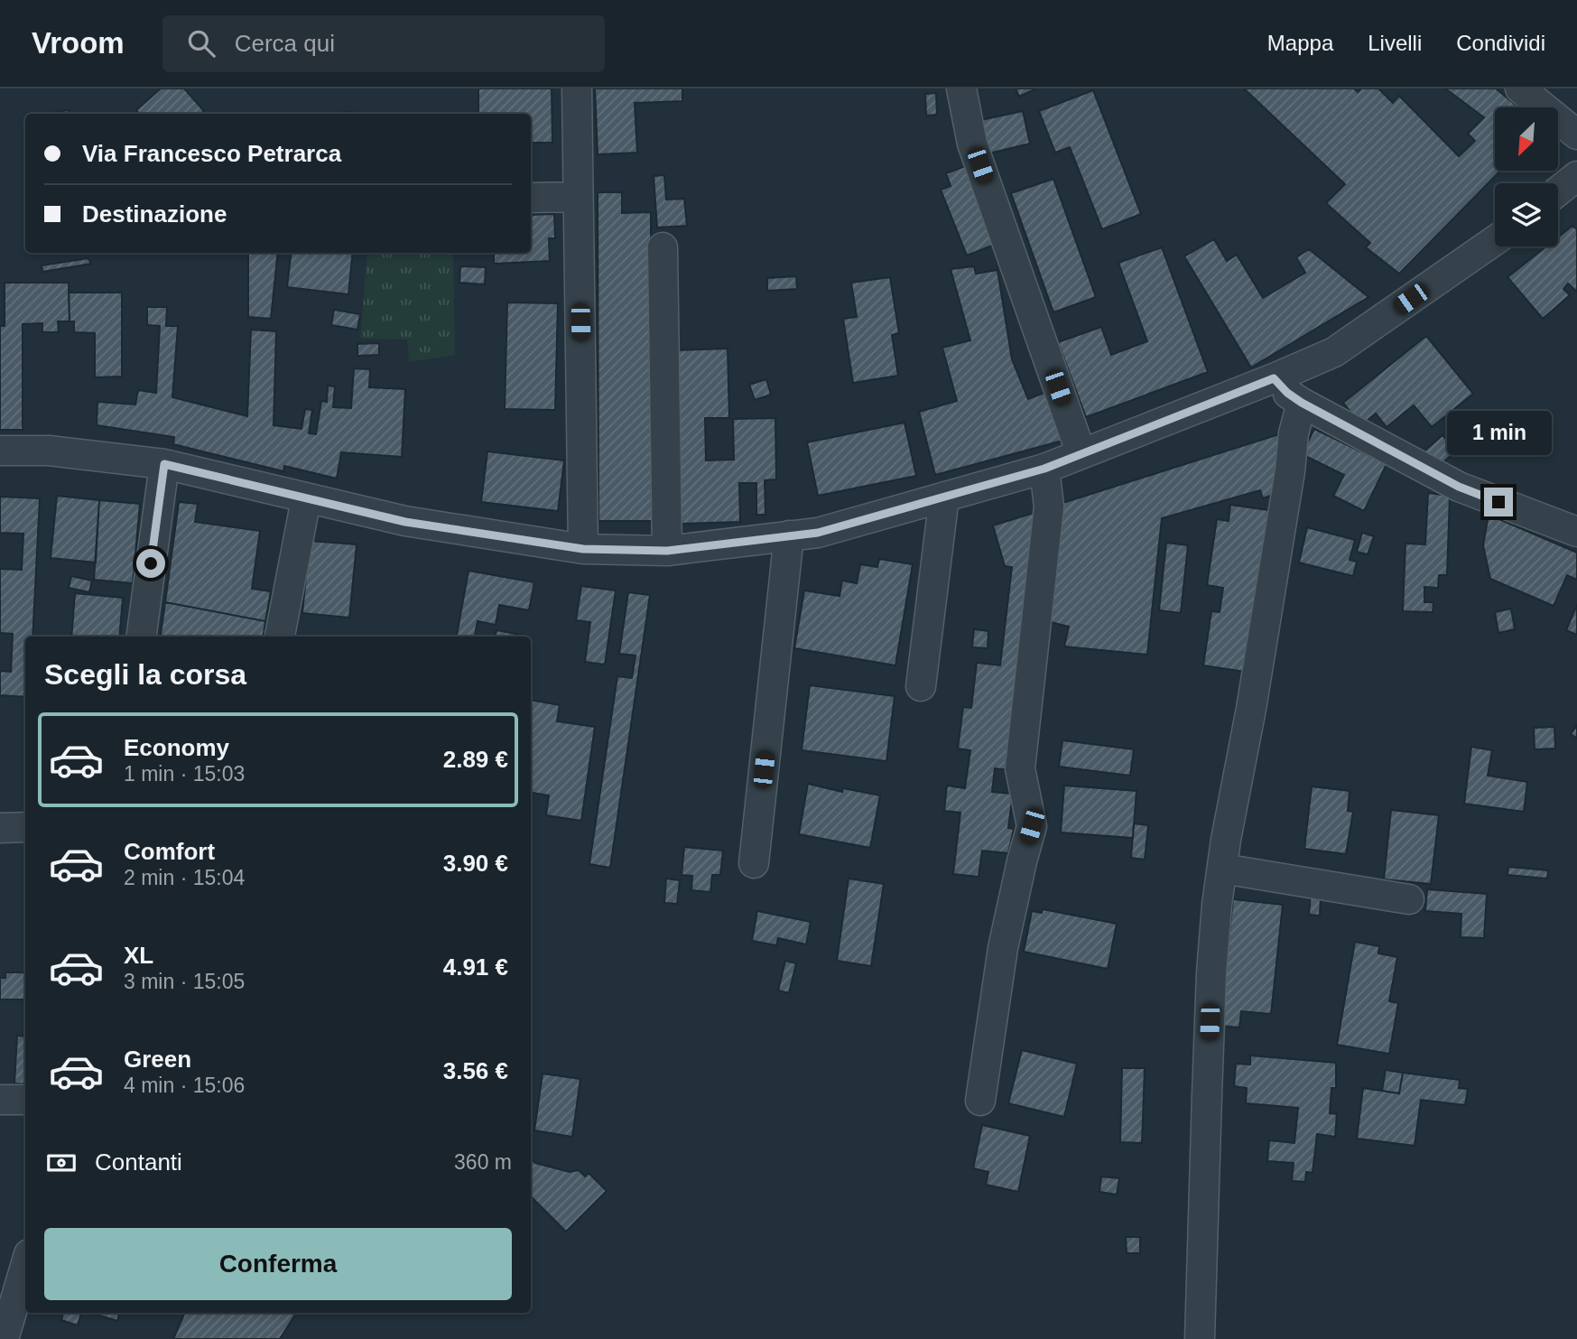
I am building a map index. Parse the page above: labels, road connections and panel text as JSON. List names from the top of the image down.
{
  "north": "bottom left",
  "page": {
    "header": "Vroom",
    "search": "Cerca qui",
    "nav": ["Mappa", "Livelli", "Condividi"],
    "banner": ["Via Francesco Petrarca", "Destinazione"],
    "bubble": "1 min",
    "heading": "Scegli la corsa",
    "list": [
      {
        "name": "Economy",
        "note": "1 min · 15:03",
        "value": "2.89 €"
      },
      {
        "name": "Comfort",
        "note": "2 min · 15:04",
        "value": "3.90 €"
      },
      {
        "name": "XL",
        "note": "3 min · 15:05",
        "value": "4.91 €"
      },
      {
        "name": "Green",
        "note": "4 min · 15:06",
        "value": "3.56 €"
      }
    ],
    "pay": ["Contanti", "360 m"],
    "buttons": "Conferma"
  }
}
